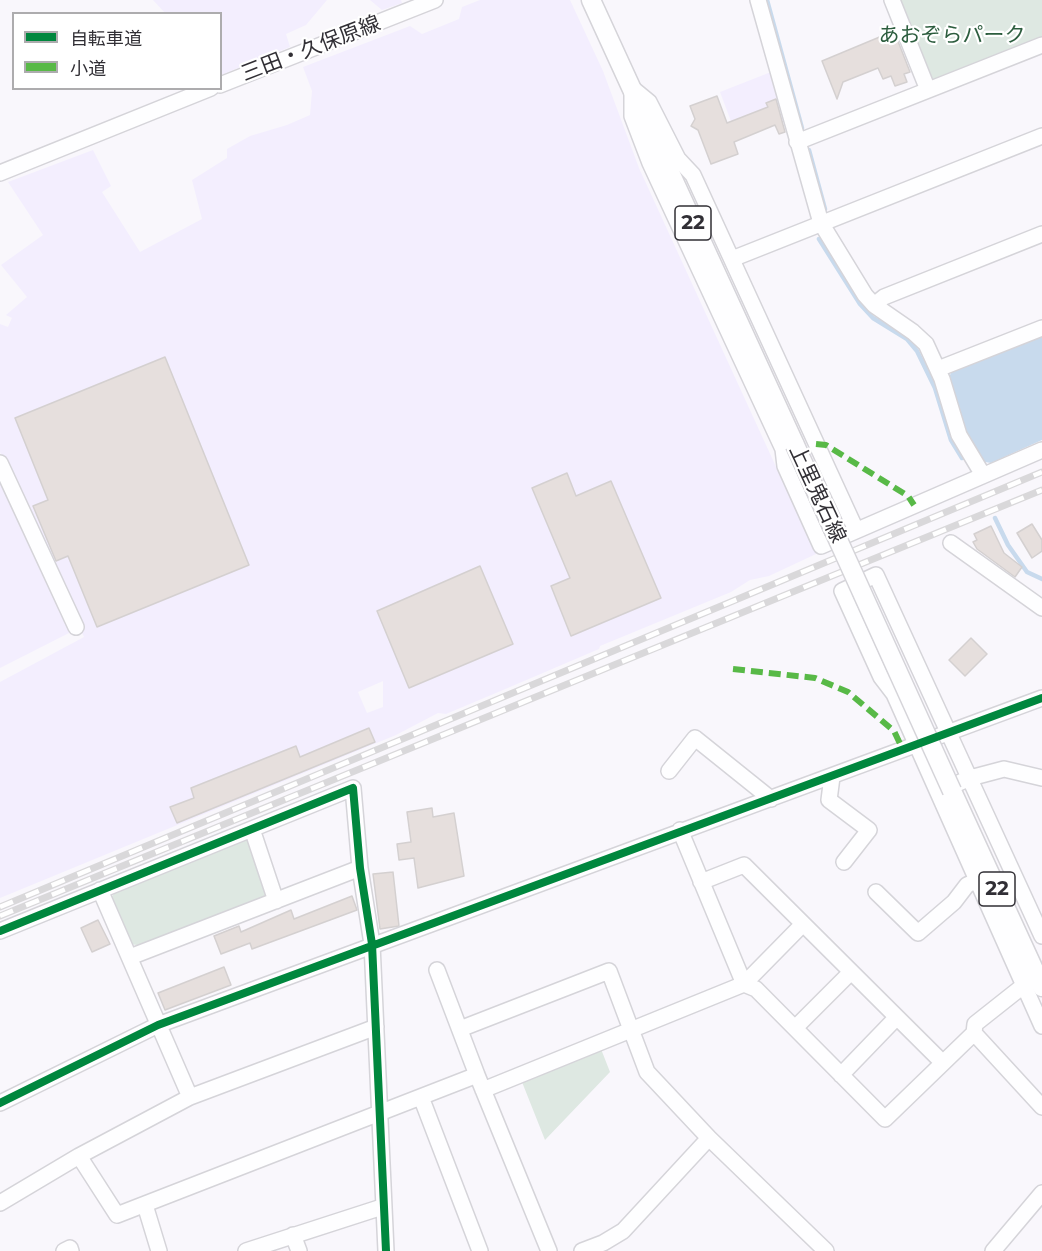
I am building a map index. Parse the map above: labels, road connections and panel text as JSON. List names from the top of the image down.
{
  "streets": {
    "main road": ["22", "上里鬼石線"],
    "street": ["三田・久保原線"]
  },
  "parks": ["あおぞらパーク"],
  "legend": ["自転車道", "小道"]
}
